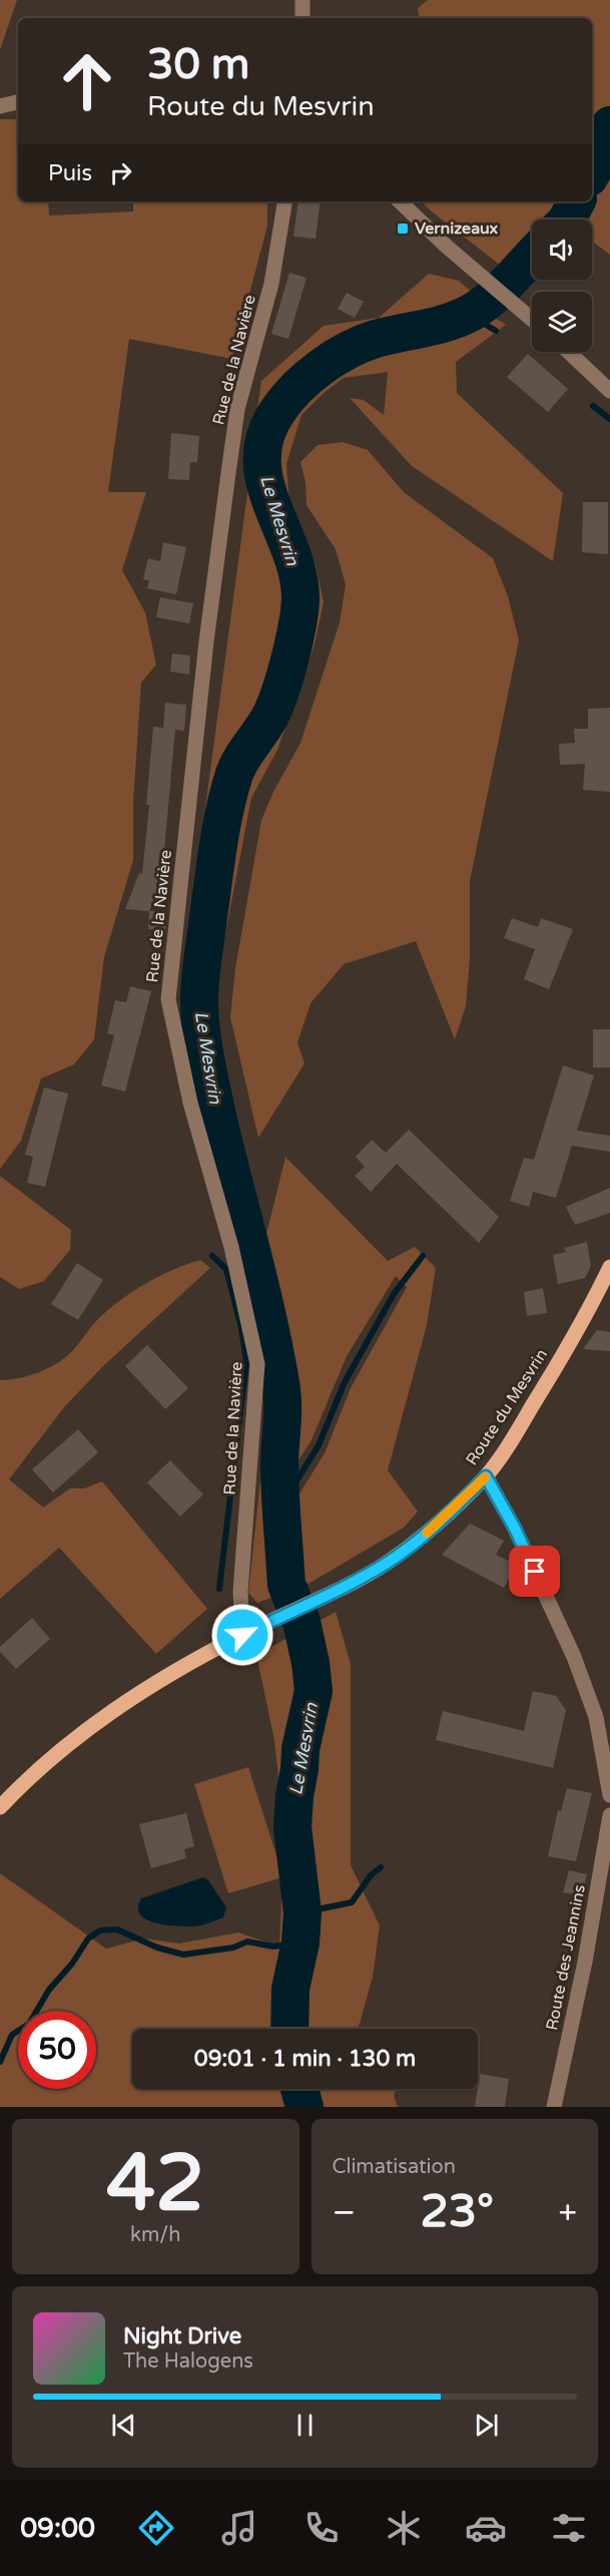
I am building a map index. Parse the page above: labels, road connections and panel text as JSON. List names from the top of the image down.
{
  "streets": {
    "main road": ["Route du Mesvrin"],
    "street": ["Rue de la Navière", "Route des Jeannins"]
  },
  "crossings": [
    ["Rue de la Navière", "Route du Mesvrin"]
  ],
  "water": ["Le Mesvrin"],
  "places": {
    "transit": ["Vernizeaux"]
  },
  "page": {
    "turn": ["30 m", "Route du Mesvrin"],
    "then": "Puis",
    "limit": "50",
    "trip": "09:01 · 1 min · 130 m",
    "tile": [
      ["42", "km/h"],
      "Climatisation"
    ],
    "heat": ["−", "23°", "+"],
    "song": ["Night Drive", "The Halogens"],
    "tabs": "09:00"
  }
}
